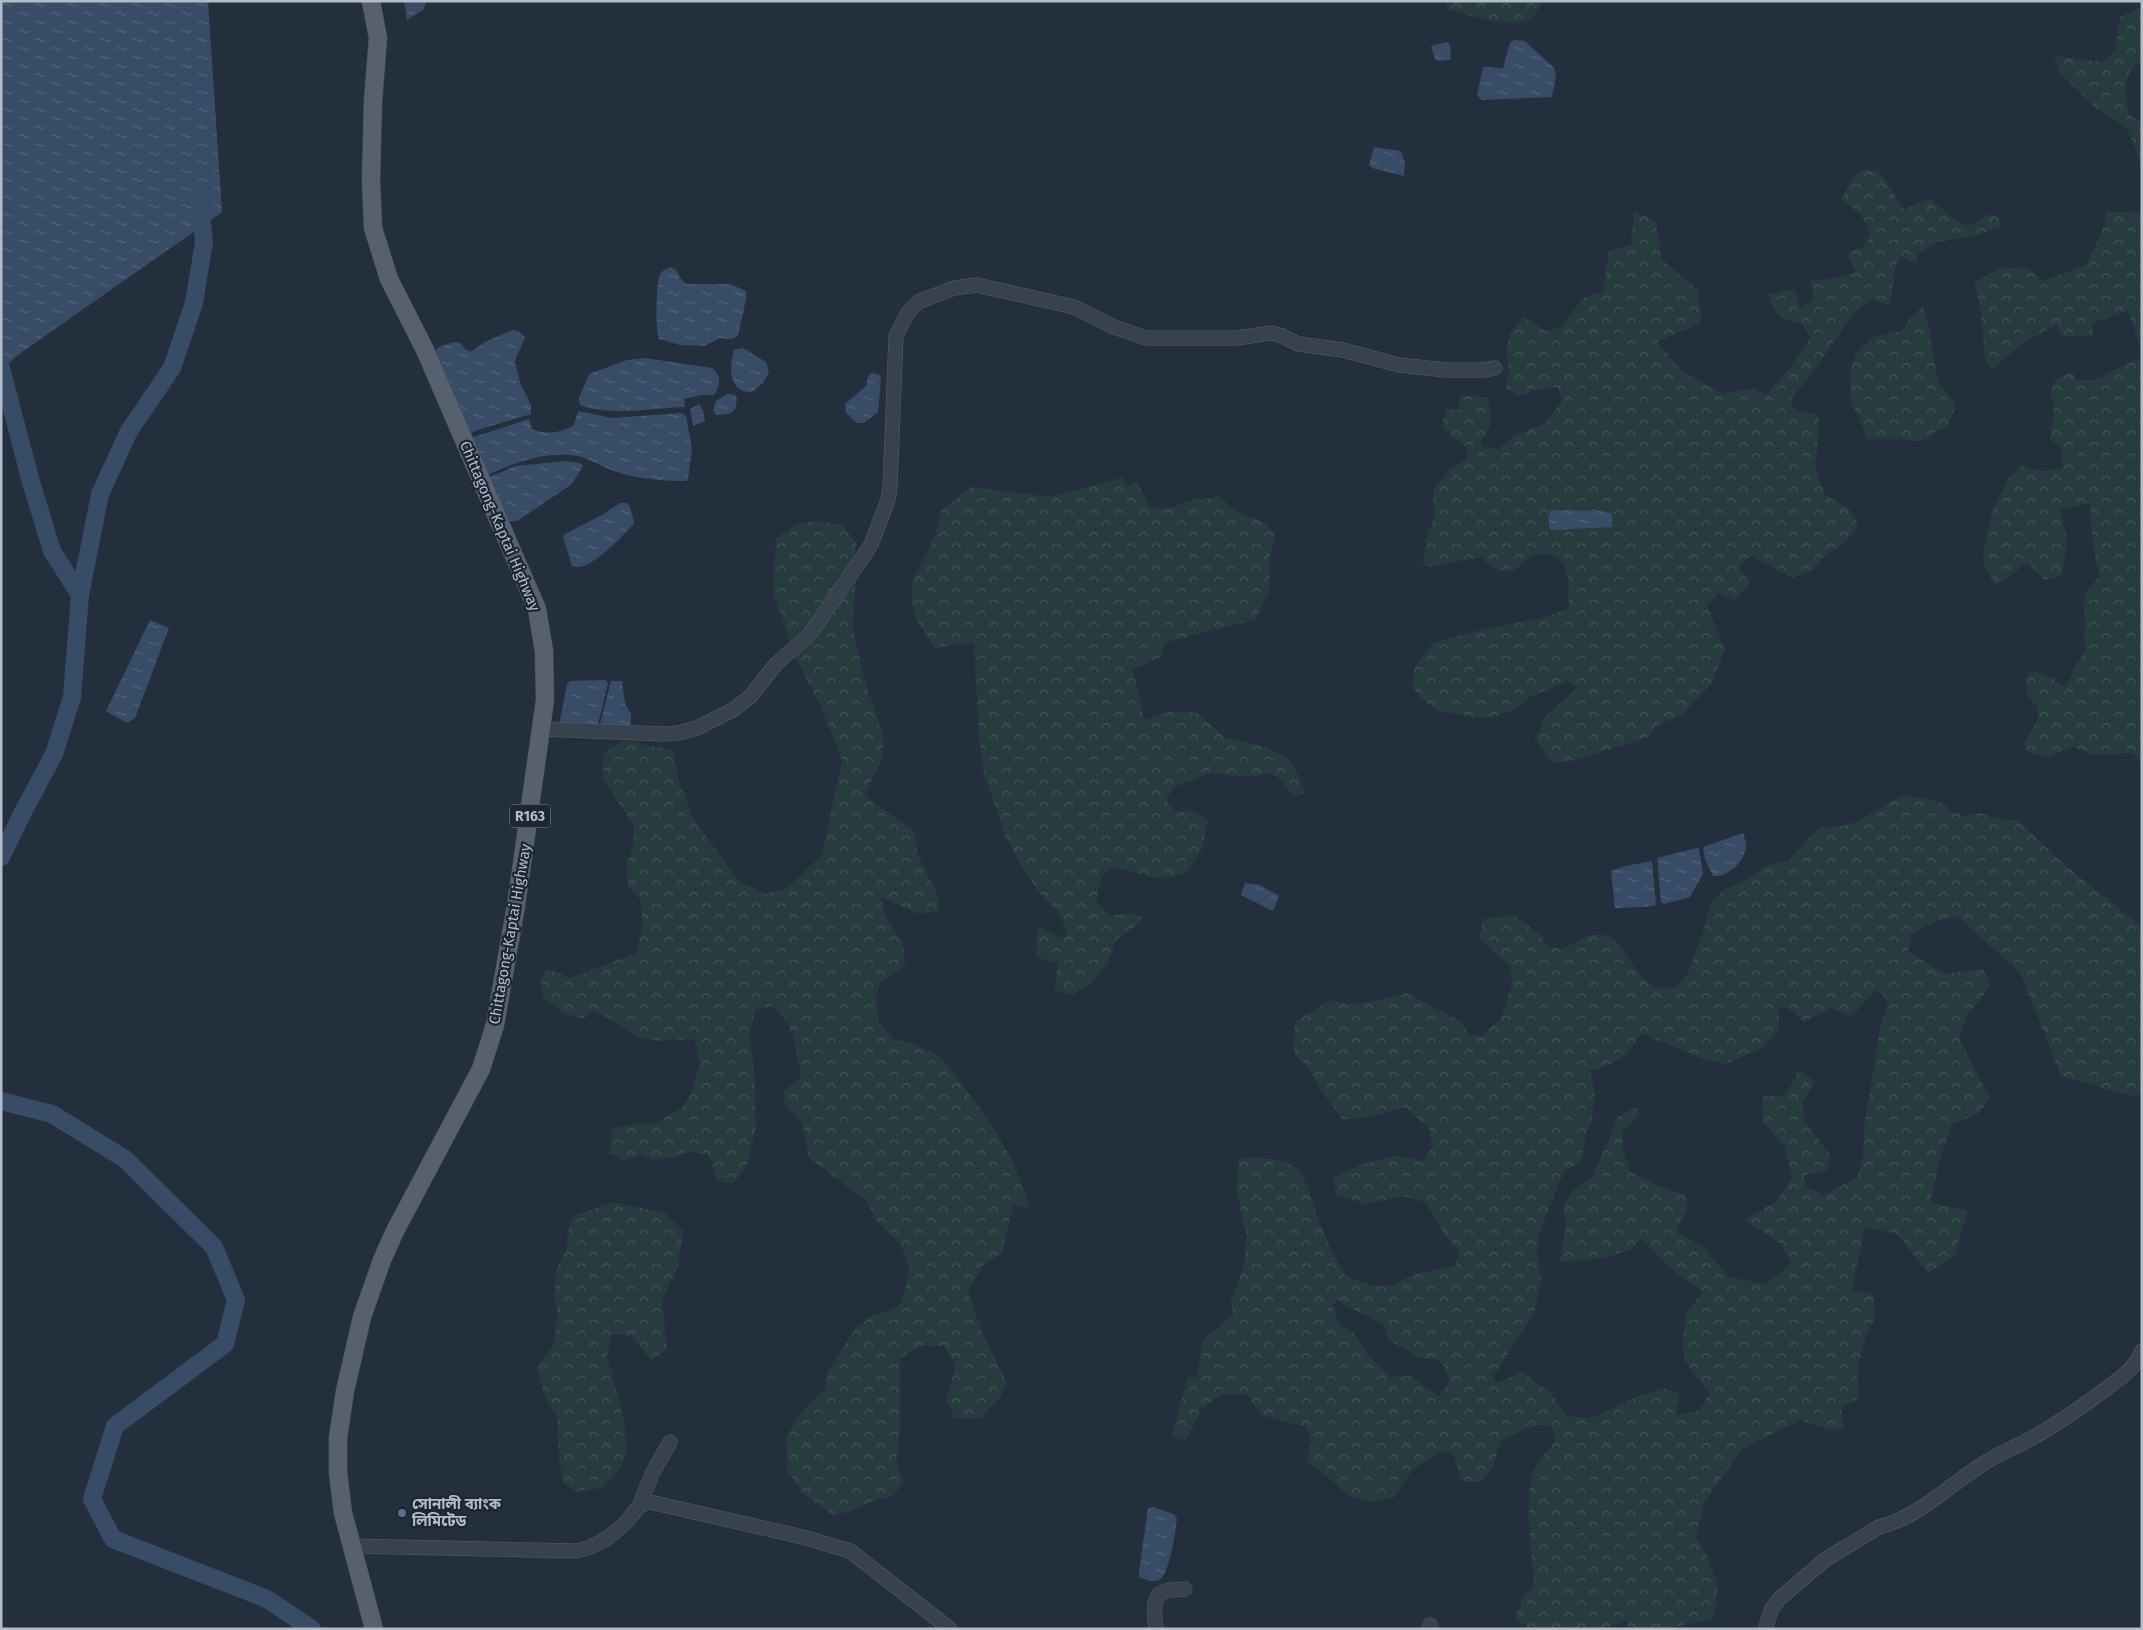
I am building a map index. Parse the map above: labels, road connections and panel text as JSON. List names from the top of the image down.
{
  "streets": {
    "main road": ["Chittagong-Kaptai Highway", "R163"]
  },
  "places": ["সোনালী ব্যাংক লিমিটেড"]
}
